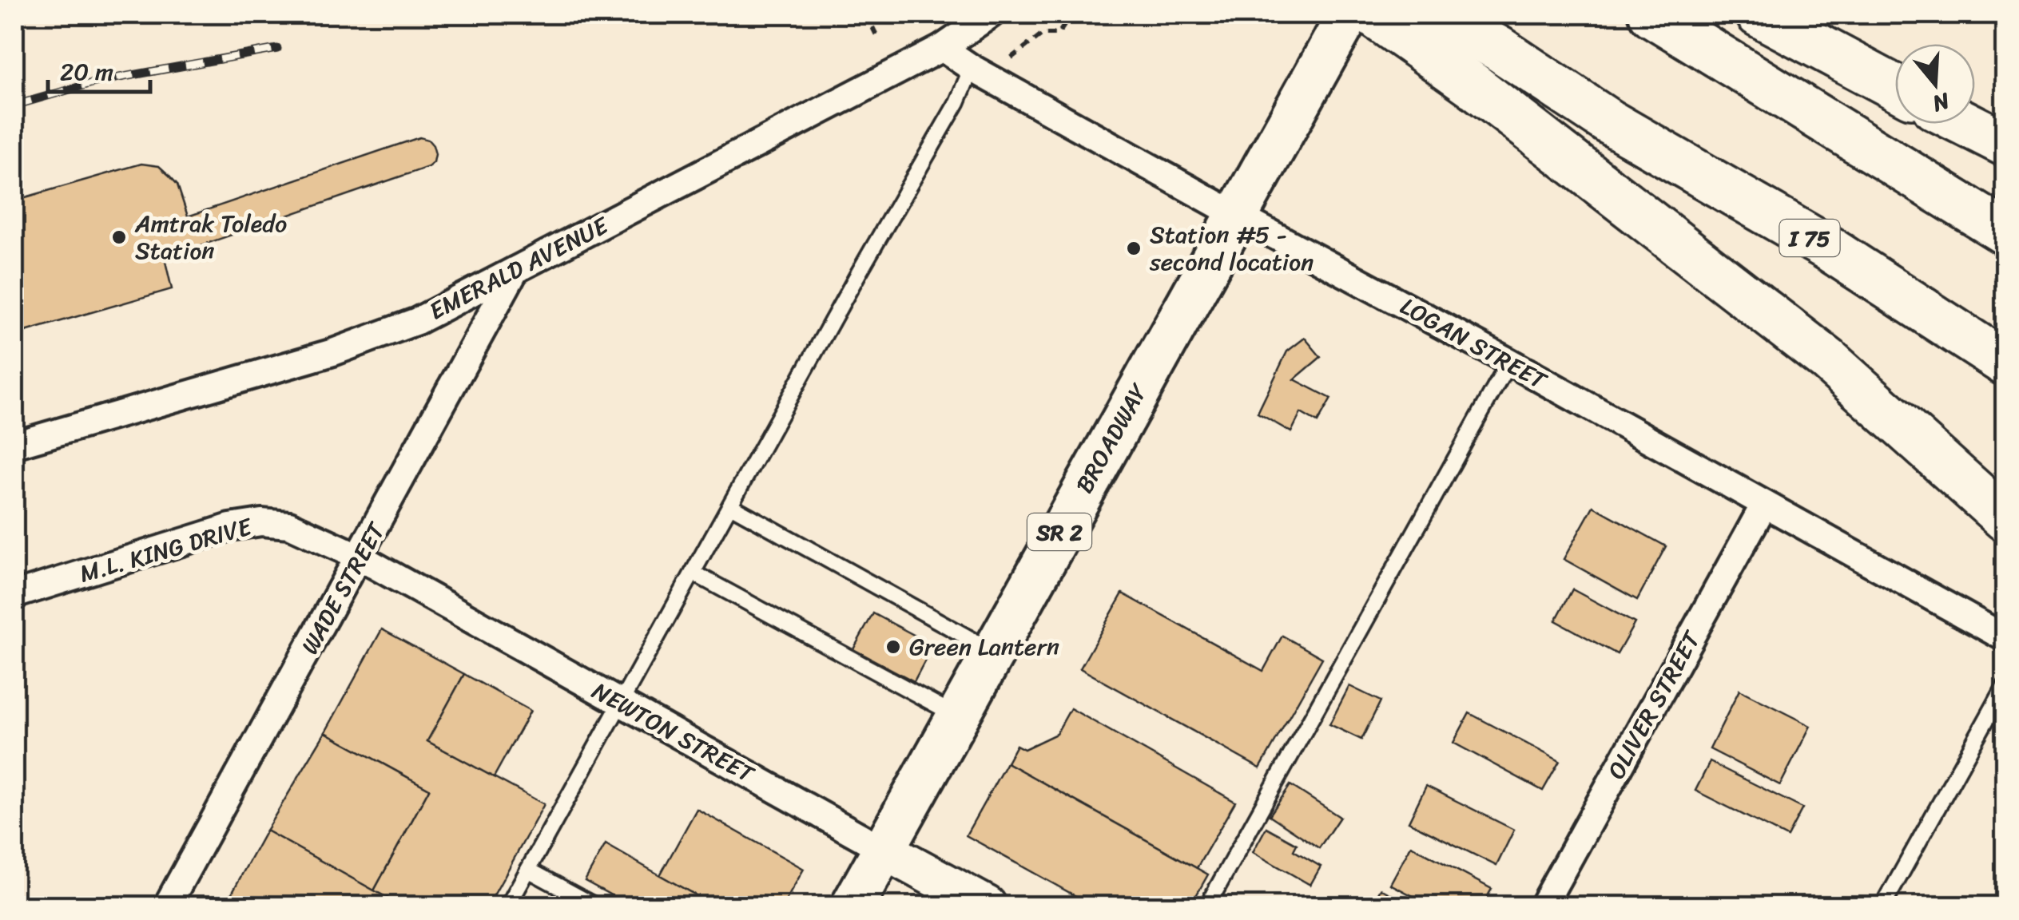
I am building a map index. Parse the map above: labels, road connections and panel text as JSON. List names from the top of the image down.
{
  "streets": {
    "highway": ["I 75"],
    "main road": ["BROADWAY", "SR 2"],
    "street": [
      "EMERALD AVENUE",
      "LOGAN STREET",
      "M.L. KING DRIVE",
      "WADE STREET",
      "OLIVER STREET",
      "NEWTON STREET"
    ]
  },
  "crossings": [
    ["EMERALD AVENUE", "LOGAN STREET"],
    ["EMERALD AVENUE", "WADE STREET"],
    ["LOGAN STREET", "BROADWAY"],
    ["LOGAN STREET", "OLIVER STREET"],
    ["BROADWAY", "NEWTON STREET"],
    ["M.L. KING DRIVE", "WADE STREET"],
    ["M.L. KING DRIVE", "NEWTON STREET"],
    ["WADE STREET", "NEWTON STREET"]
  ],
  "places": ["Amtrak Toledo Station", "Station #5 - second location", "Green Lantern"],
  "scale_bar": "20 m",
  "north": "bottom"
}
